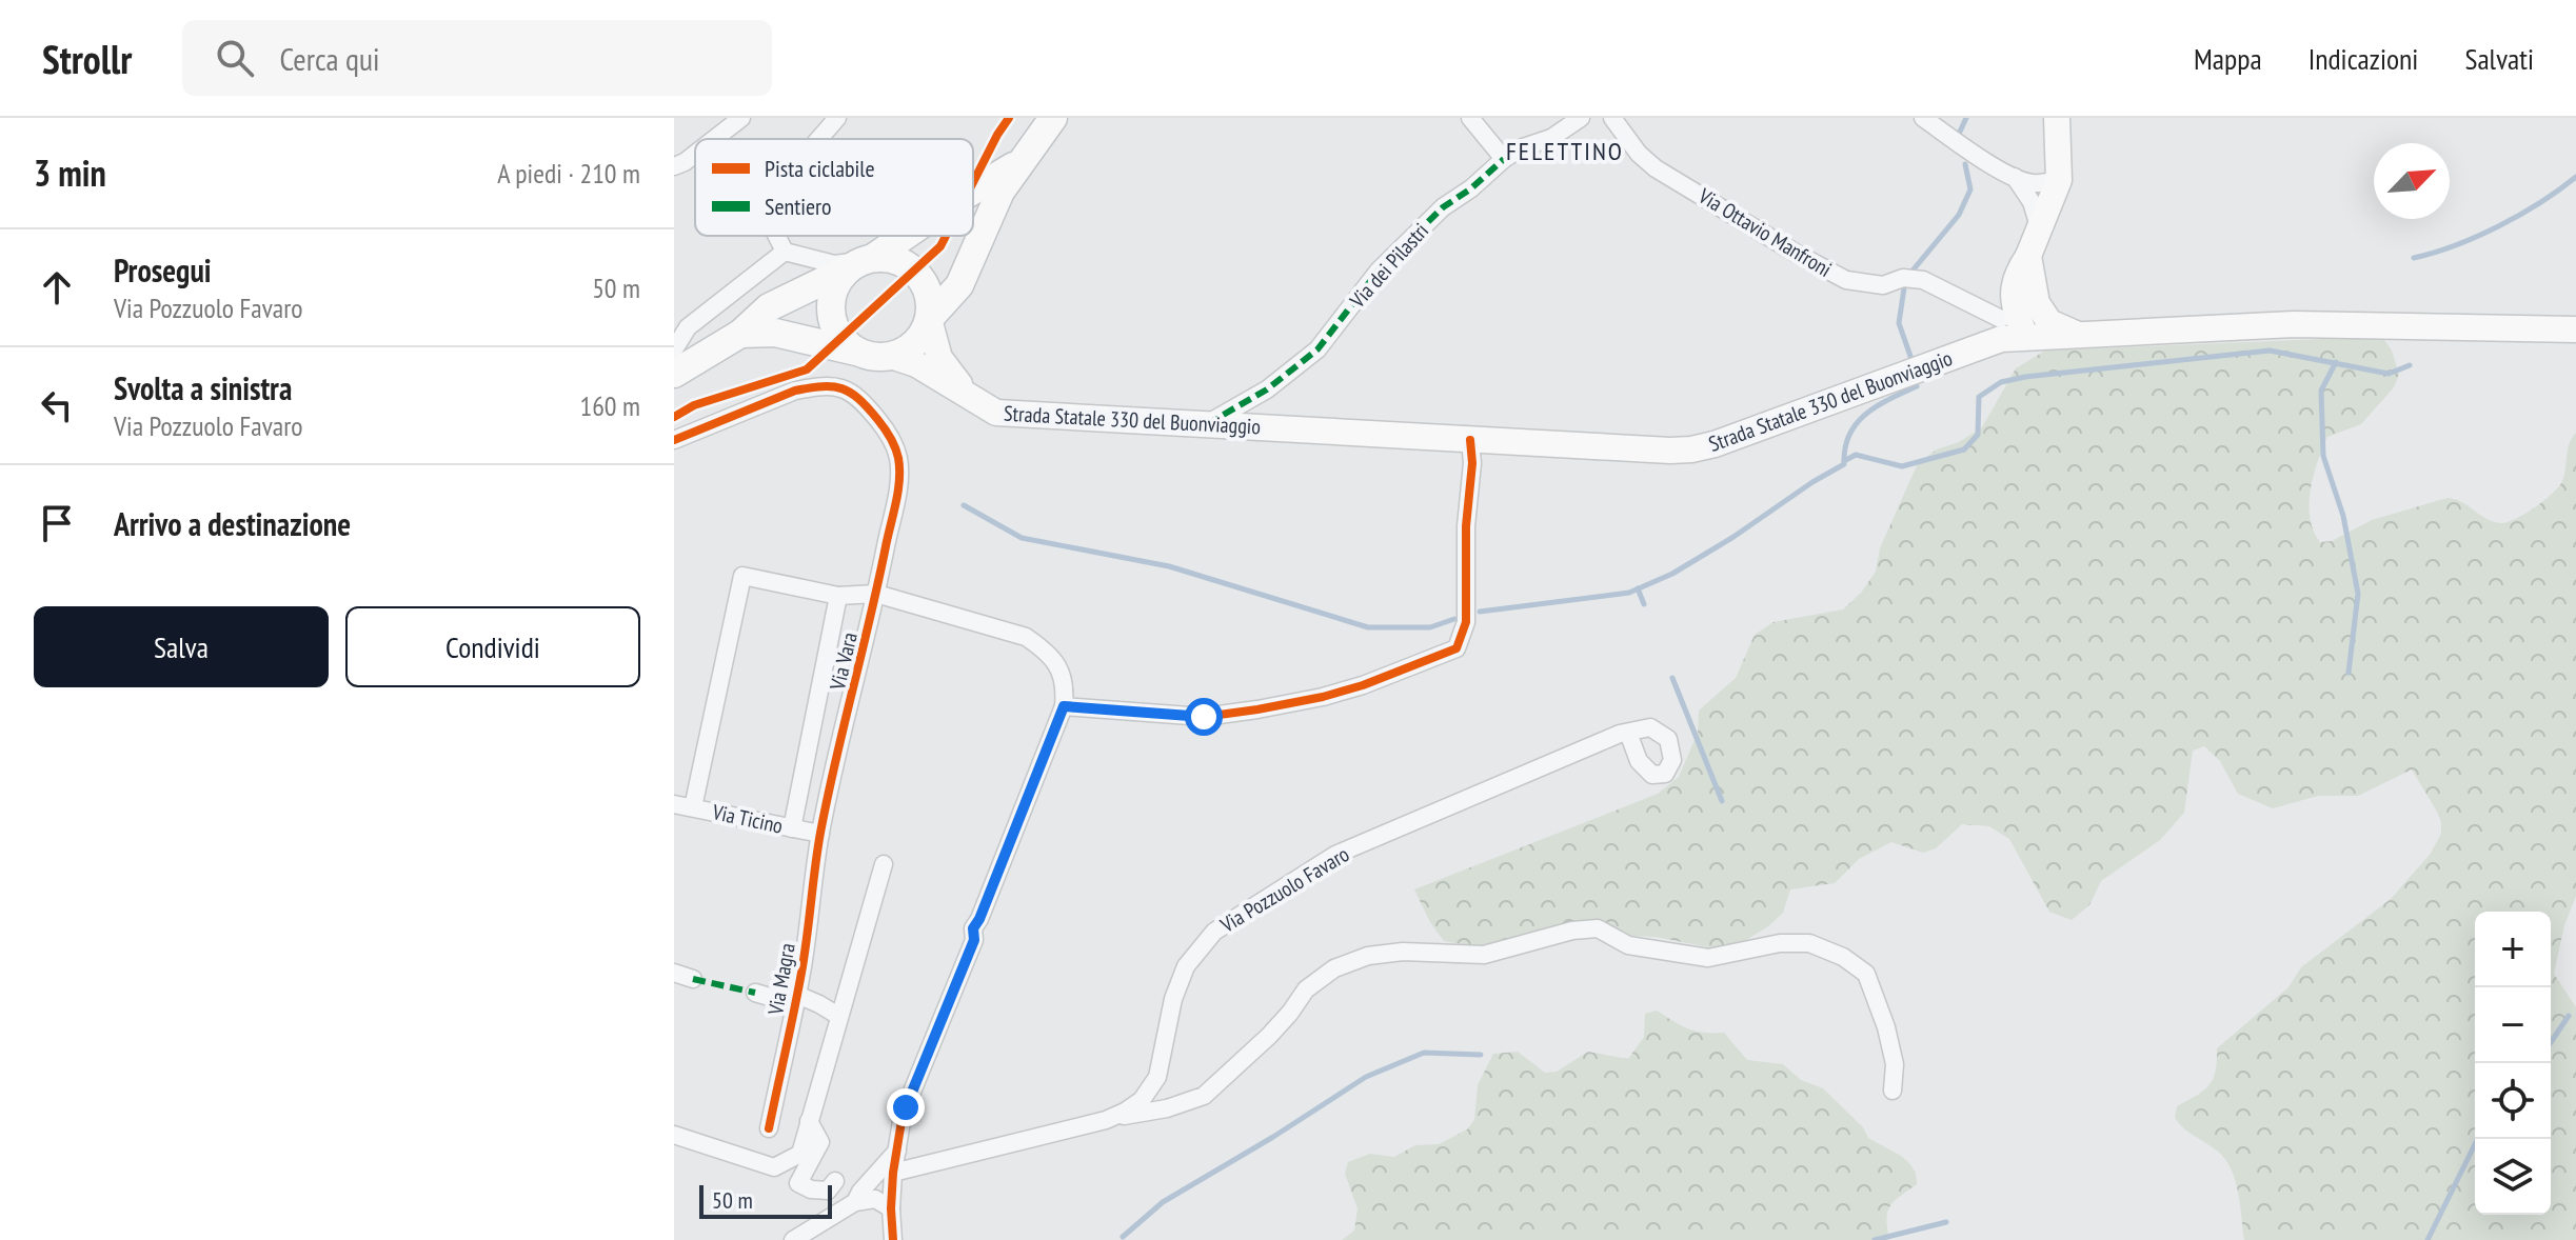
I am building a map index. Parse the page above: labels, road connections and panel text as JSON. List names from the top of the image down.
{
  "streets": {
    "main road": ["Strada Statale 330 del Buonviaggio"],
    "street": [
      "Via Ottavio Manfroni",
      "Via dei Pilastri",
      "Via Vara",
      "Via Ticino",
      "Via Pozzuolo Favaro",
      "Via Magra"
    ]
  },
  "crossings": [
    ["Via dei Pilastri", "Strada Statale 330 del Buonviaggio"],
    ["Via Vara", "Via Ticino"],
    ["Via Vara", "Via Magra"],
    ["Via Ticino", "Via Magra"]
  ],
  "districts": ["FELETTINO"],
  "legend": ["Pista ciclabile", "Sentiero"],
  "scale_bar": "50 m",
  "north": "top right",
  "page": {
    "header": "Strollr",
    "search": "Cerca qui",
    "nav": ["Mappa", "Indicazioni", "Salvati"],
    "heading": ["3 min", "A piedi · 210 m"],
    "list": [
      ["Prosegui", "Via Pozzuolo Favaro", "50 m"],
      ["Svolta a sinistra", "Via Pozzuolo Favaro", "160 m"],
      "Arrivo a destinazione"
    ],
    "buttons": ["Salva", "Condividi"],
    "map_buttons": ["+", "−"],
    "scale": "50 m"
  }
}
